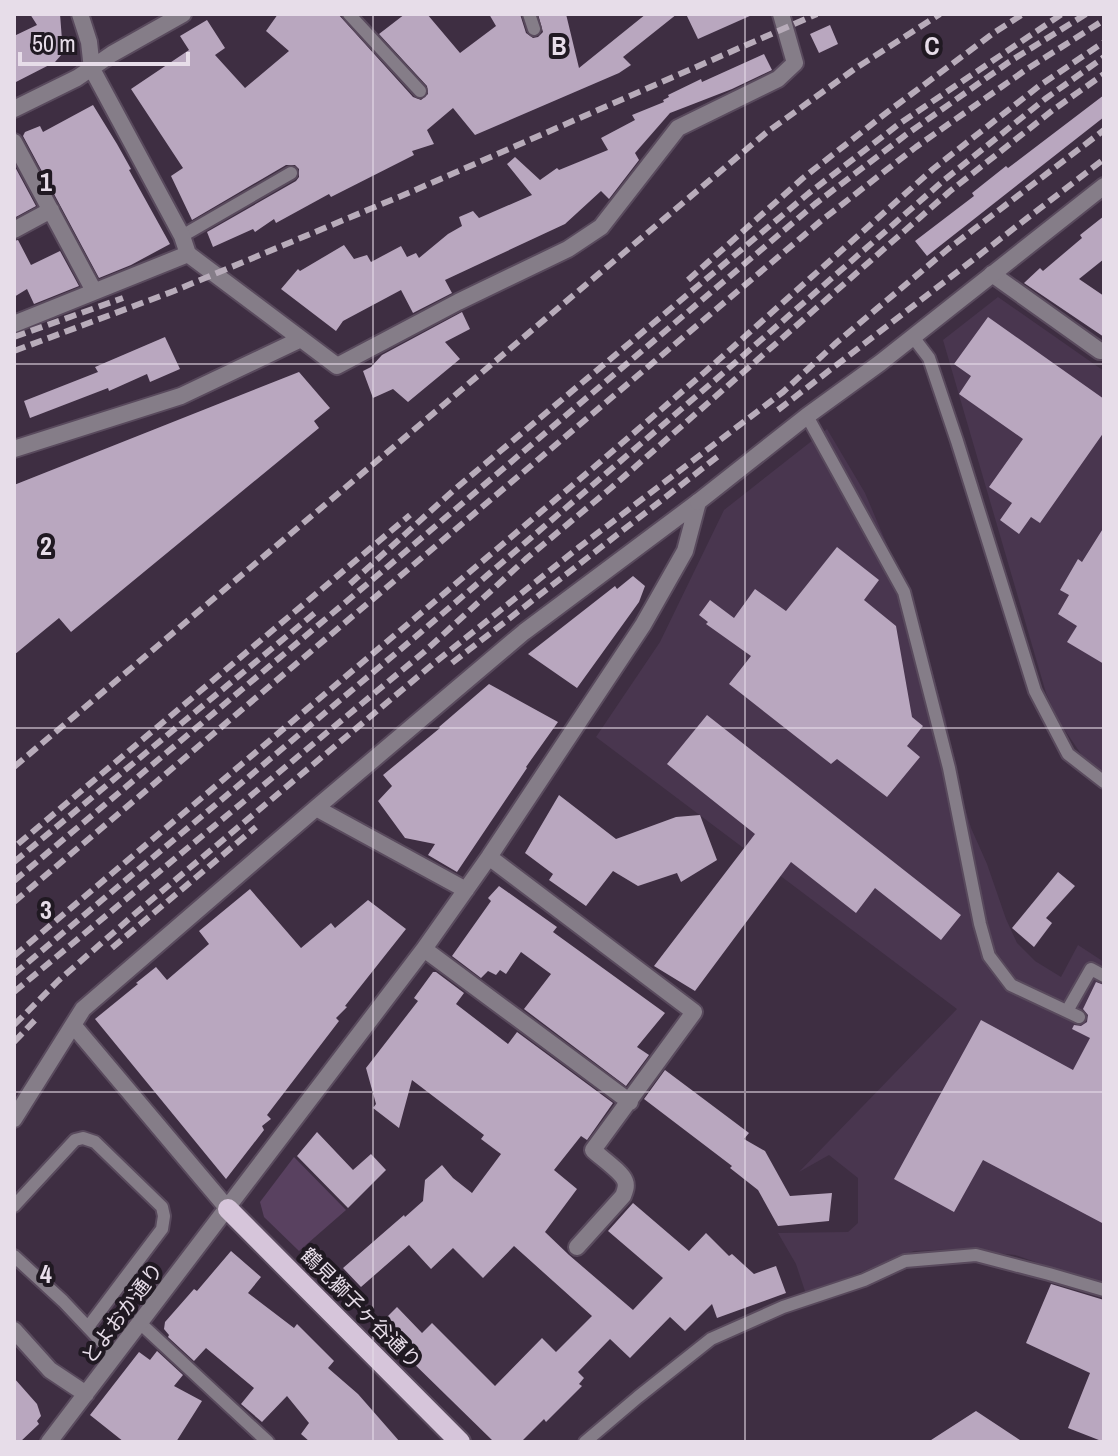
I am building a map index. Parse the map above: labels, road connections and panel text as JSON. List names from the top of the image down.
{
  "streets": {
    "main road": ["鶴見獅子ヶ谷通り"],
    "street": ["とよおか通り"]
  },
  "crossings": [
    ["鶴見獅子ヶ谷通り", "とよおか通り"]
  ],
  "scale_bar": "50 m",
  "grid": {
    "columns": ["B", "C"],
    "rows": [
      "1",
      "2",
      "3",
      "4"
    ]
  }
}
